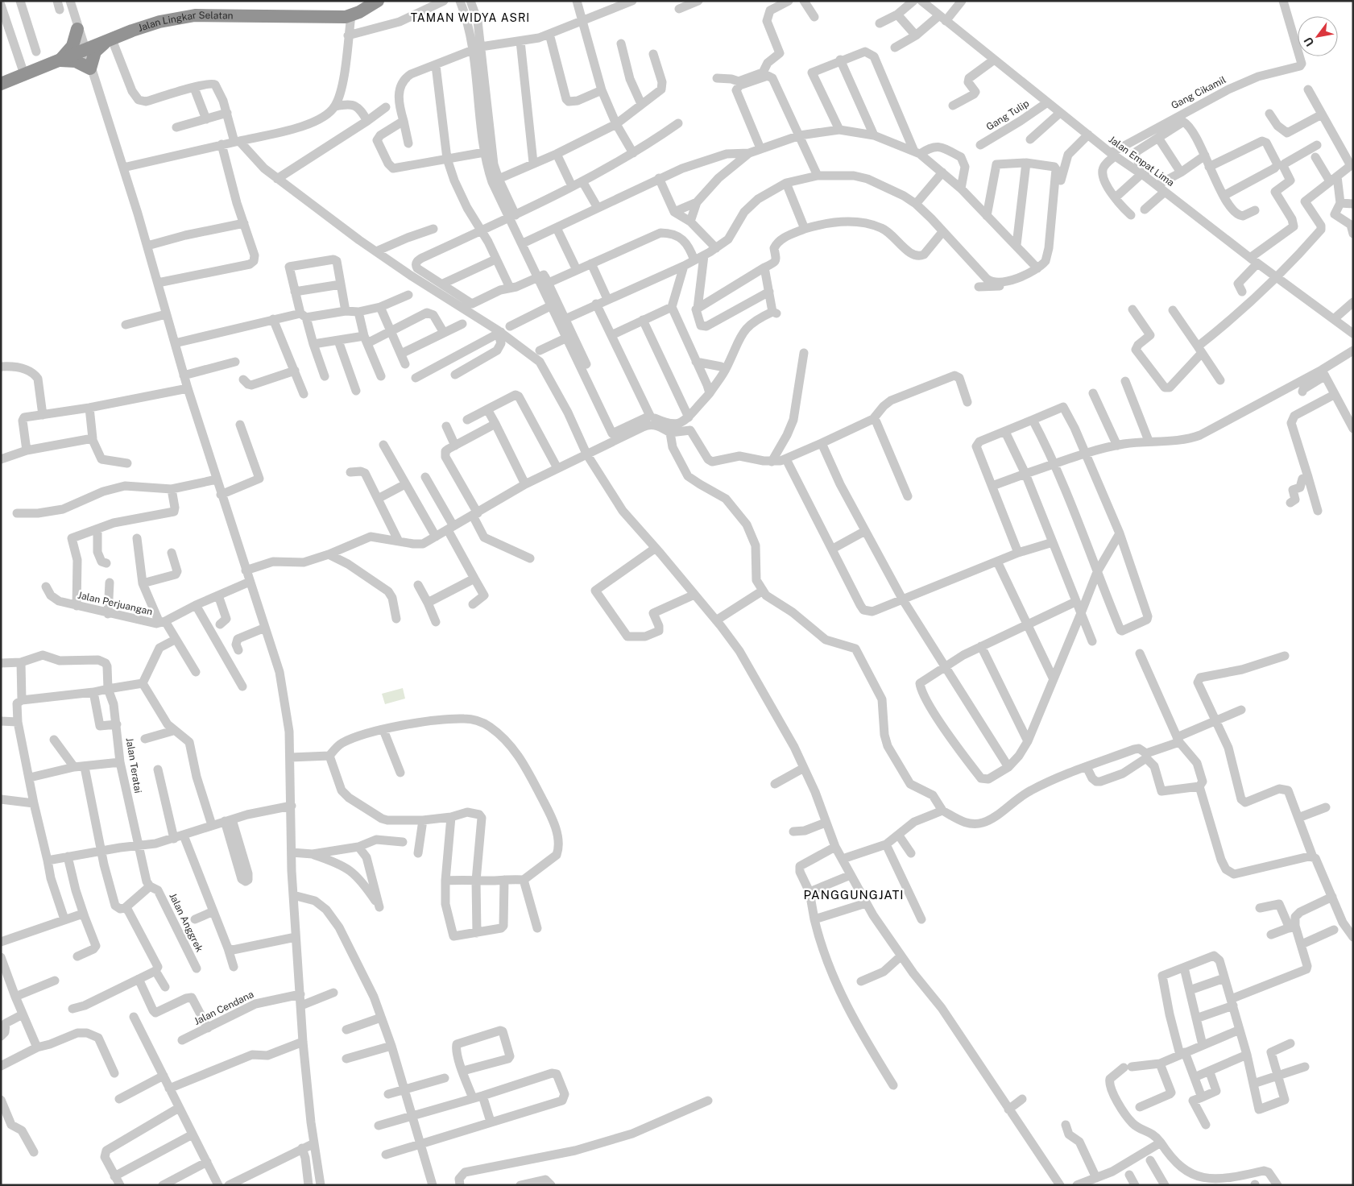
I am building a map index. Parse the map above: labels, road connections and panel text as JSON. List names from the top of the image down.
{
  "streets": {
    "highway": ["Jalan Lingkar Selatan"],
    "street": [
      "Gang Cikamil",
      "Gang Tulip",
      "Jalan Empat Lima",
      "Jalan Perjuangan",
      "Jalan Teratai",
      "Jalan Anggrek",
      "Jalan Cendana"
    ]
  },
  "crossings": [
    ["Gang Cikamil", "Jalan Empat Lima"],
    ["Gang Tulip", "Jalan Empat Lima"],
    ["Jalan Teratai", "Jalan Anggrek"]
  ],
  "districts": ["TAMAN WIDYA ASRI", "PANGGUNGJATI"],
  "north": "bottom left"
}
